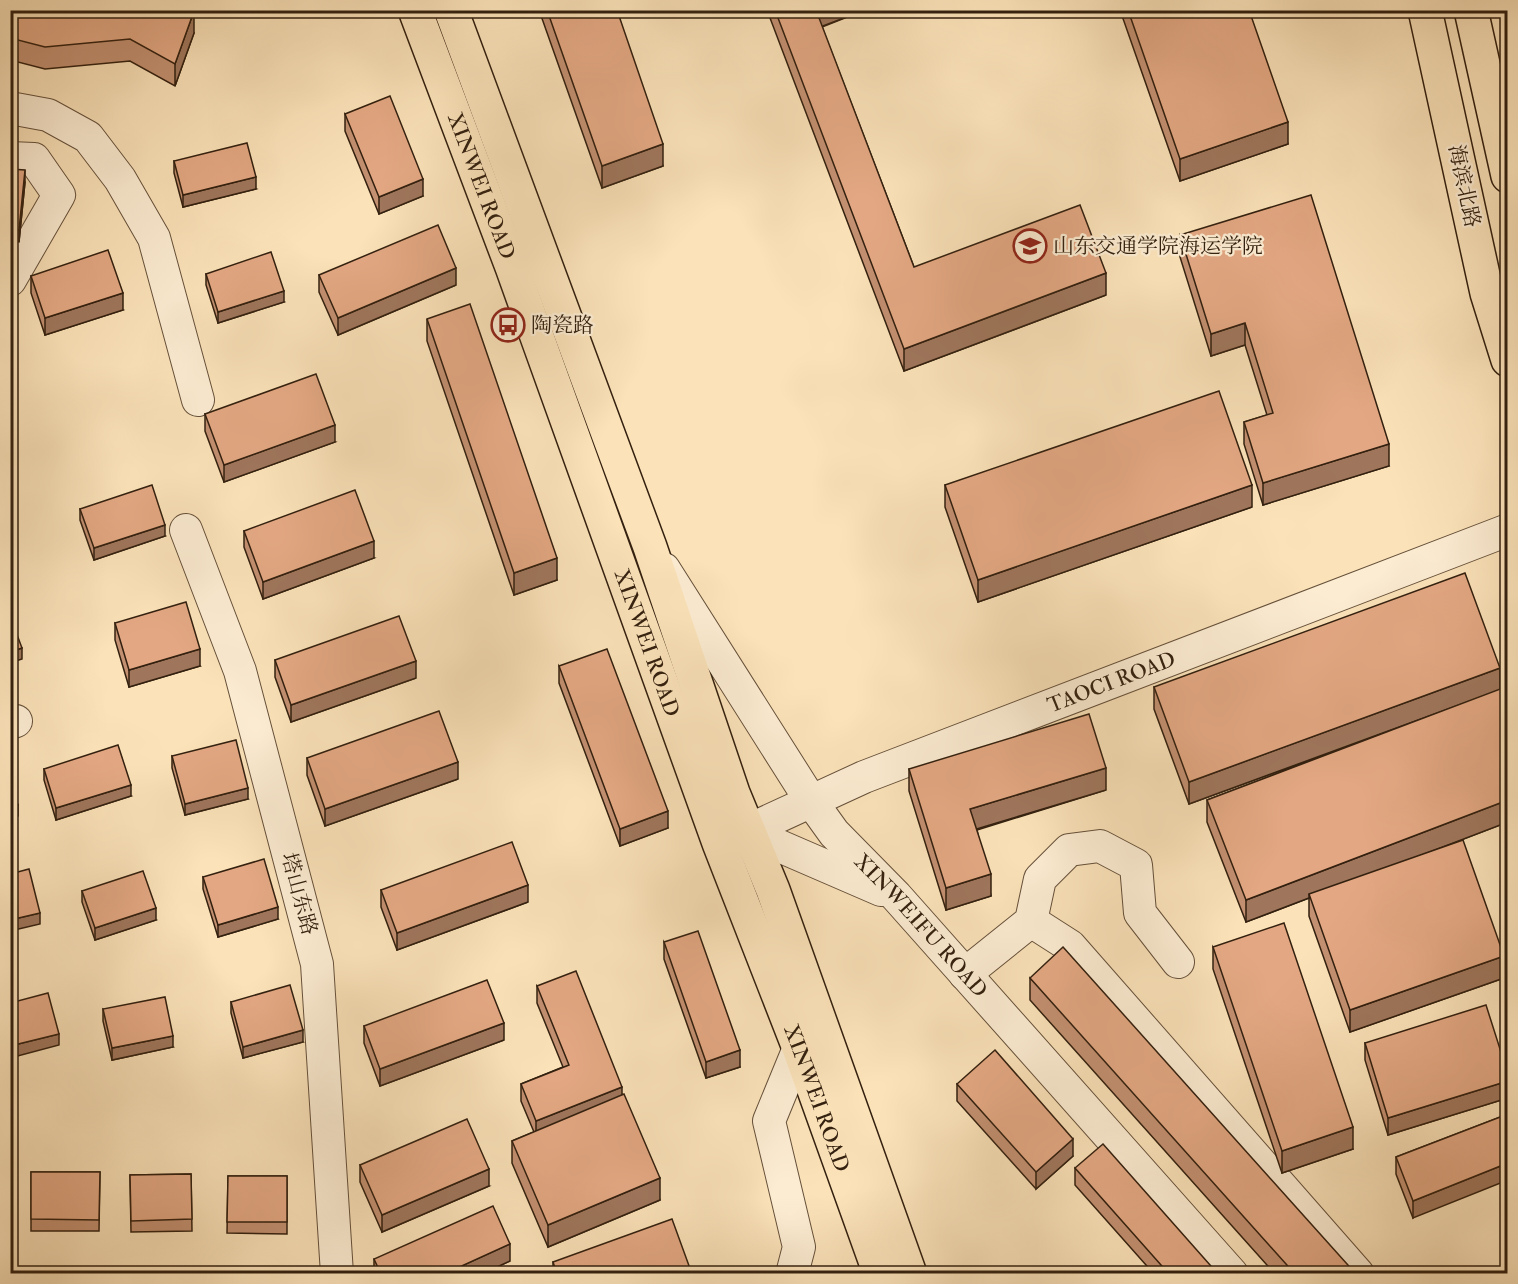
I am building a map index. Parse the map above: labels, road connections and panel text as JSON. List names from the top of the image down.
{
  "streets": {
    "main road": ["XINWEI ROAD", "海滨北路"],
    "street": ["TAOCI ROAD", "塔山东路", "XINWEIFU ROAD"]
  },
  "crossings": [
    ["XINWEI ROAD", "TAOCI ROAD"],
    ["XINWEI ROAD", "XINWEIFU ROAD"],
    ["TAOCI ROAD", "XINWEIFU ROAD"]
  ],
  "places": {
    "school or university": ["山东交通学院海运学院"],
    "bus stop": ["陶瓷路"]
  }
}
